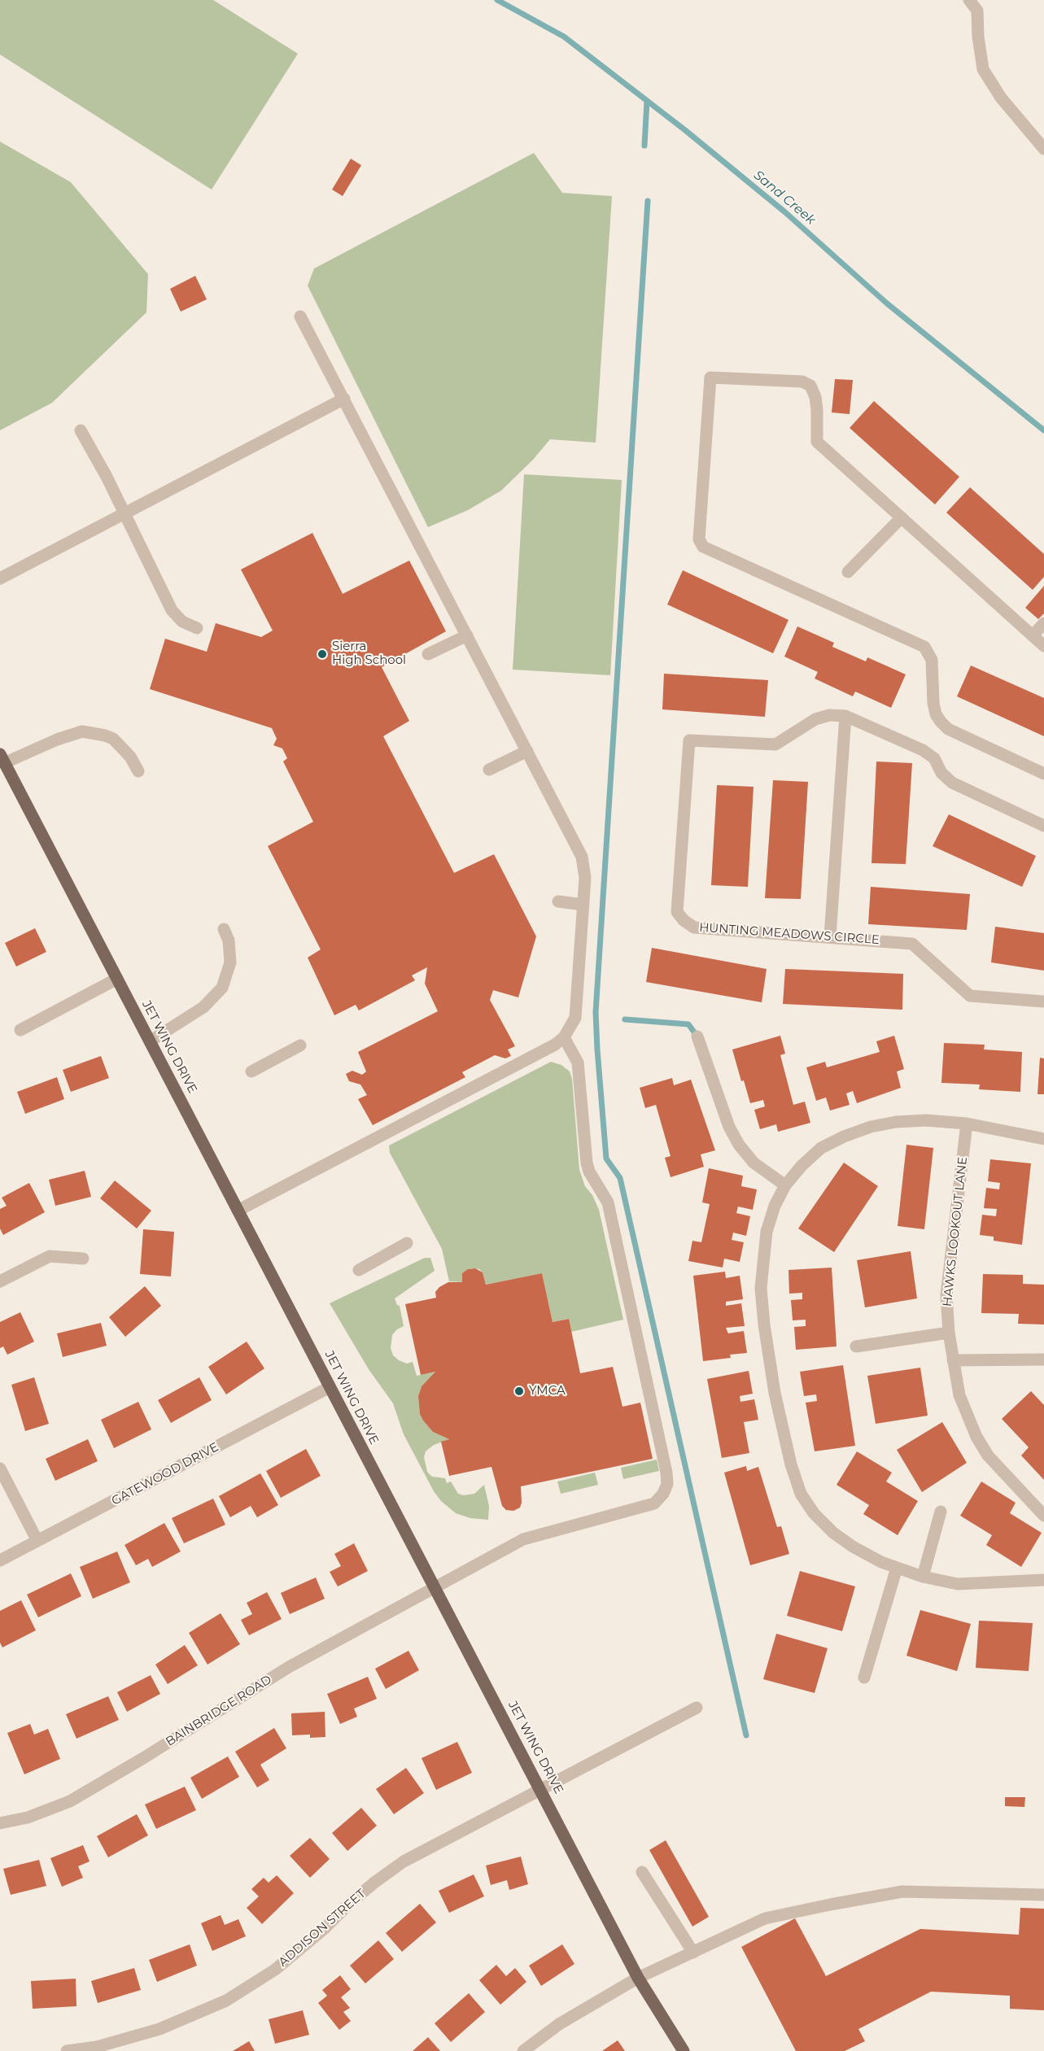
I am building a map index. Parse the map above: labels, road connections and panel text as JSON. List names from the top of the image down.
{
  "streets": {
    "main road": ["JET WING DRIVE"],
    "street": [
      "HUNTING MEADOWS CIRCLE",
      "HAWKS LOOKOUT LANE",
      "GATEWOOD DRIVE",
      "BAINBRIDGE ROAD",
      "ADDISON STREET"
    ]
  },
  "crossings": [
    ["JET WING DRIVE", "GATEWOOD DRIVE"],
    ["JET WING DRIVE", "BAINBRIDGE ROAD"],
    ["JET WING DRIVE", "ADDISON STREET"]
  ],
  "water": ["Sand Creek"],
  "places": ["Sierra High School", "YMCA"]
}
